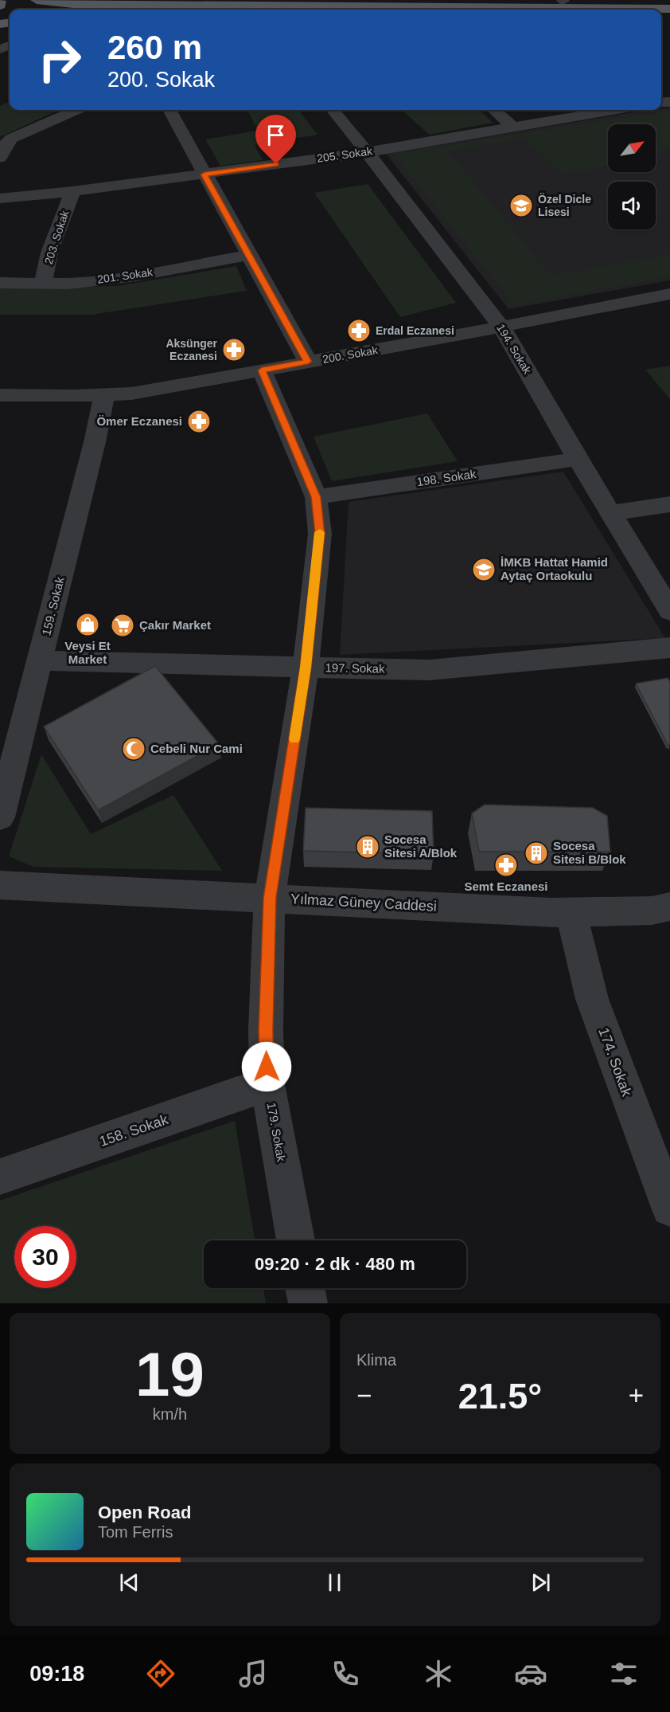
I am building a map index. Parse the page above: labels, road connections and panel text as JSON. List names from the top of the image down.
{
  "streets": {
    "street": [
      "205. Sokak",
      "203. Sokak",
      "201. Sokak",
      "194. Sokak",
      "200. Sokak",
      "198. Sokak",
      "159. Sokak",
      "197. Sokak",
      "Yılmaz Güney Caddesi",
      "174. Sokak",
      "158. Sokak",
      "179. Sokak"
    ]
  },
  "crossings": [
    ["205. Sokak", "203. Sokak"],
    ["205. Sokak", "194. Sokak"],
    ["203. Sokak", "201. Sokak"],
    ["194. Sokak", "200. Sokak"],
    ["194. Sokak", "198. Sokak"],
    ["200. Sokak", "159. Sokak"],
    ["200. Sokak", "179. Sokak"],
    ["198. Sokak", "179. Sokak"],
    ["159. Sokak", "197. Sokak"],
    ["197. Sokak", "179. Sokak"],
    ["Yılmaz Güney Caddesi", "174. Sokak"],
    ["Yılmaz Güney Caddesi", "179. Sokak"],
    ["158. Sokak", "179. Sokak"]
  ],
  "places": {
    "school or university": ["Özel Dicle Lisesi", "İMKB Hattat Hamid Aytaç Ortaokulu"],
    "pharmacy": [
      "Erdal Eczanesi",
      "Aksünger Eczanesi",
      "Ömer Eczanesi",
      "Semt Eczanesi"
    ],
    "shop": ["Veysi Et Market"],
    "supermarket": ["Çakır Market"],
    "mosque": ["Cebeli Nur Cami"],
    "building": ["Socesa Sitesi A/Blok", "Socesa Sitesi B/Blok"]
  },
  "north": "top right",
  "page": {
    "turn": ["260 m", "200. Sokak"],
    "limit": "30",
    "trip": "09:20 · 2 dk · 480 m",
    "tile": [
      ["19", "km/h"],
      "Klima"
    ],
    "heat": ["−", "21.5°", "+"],
    "song": ["Open Road", "Tom Ferris"],
    "tabs": "09:18"
  }
}
